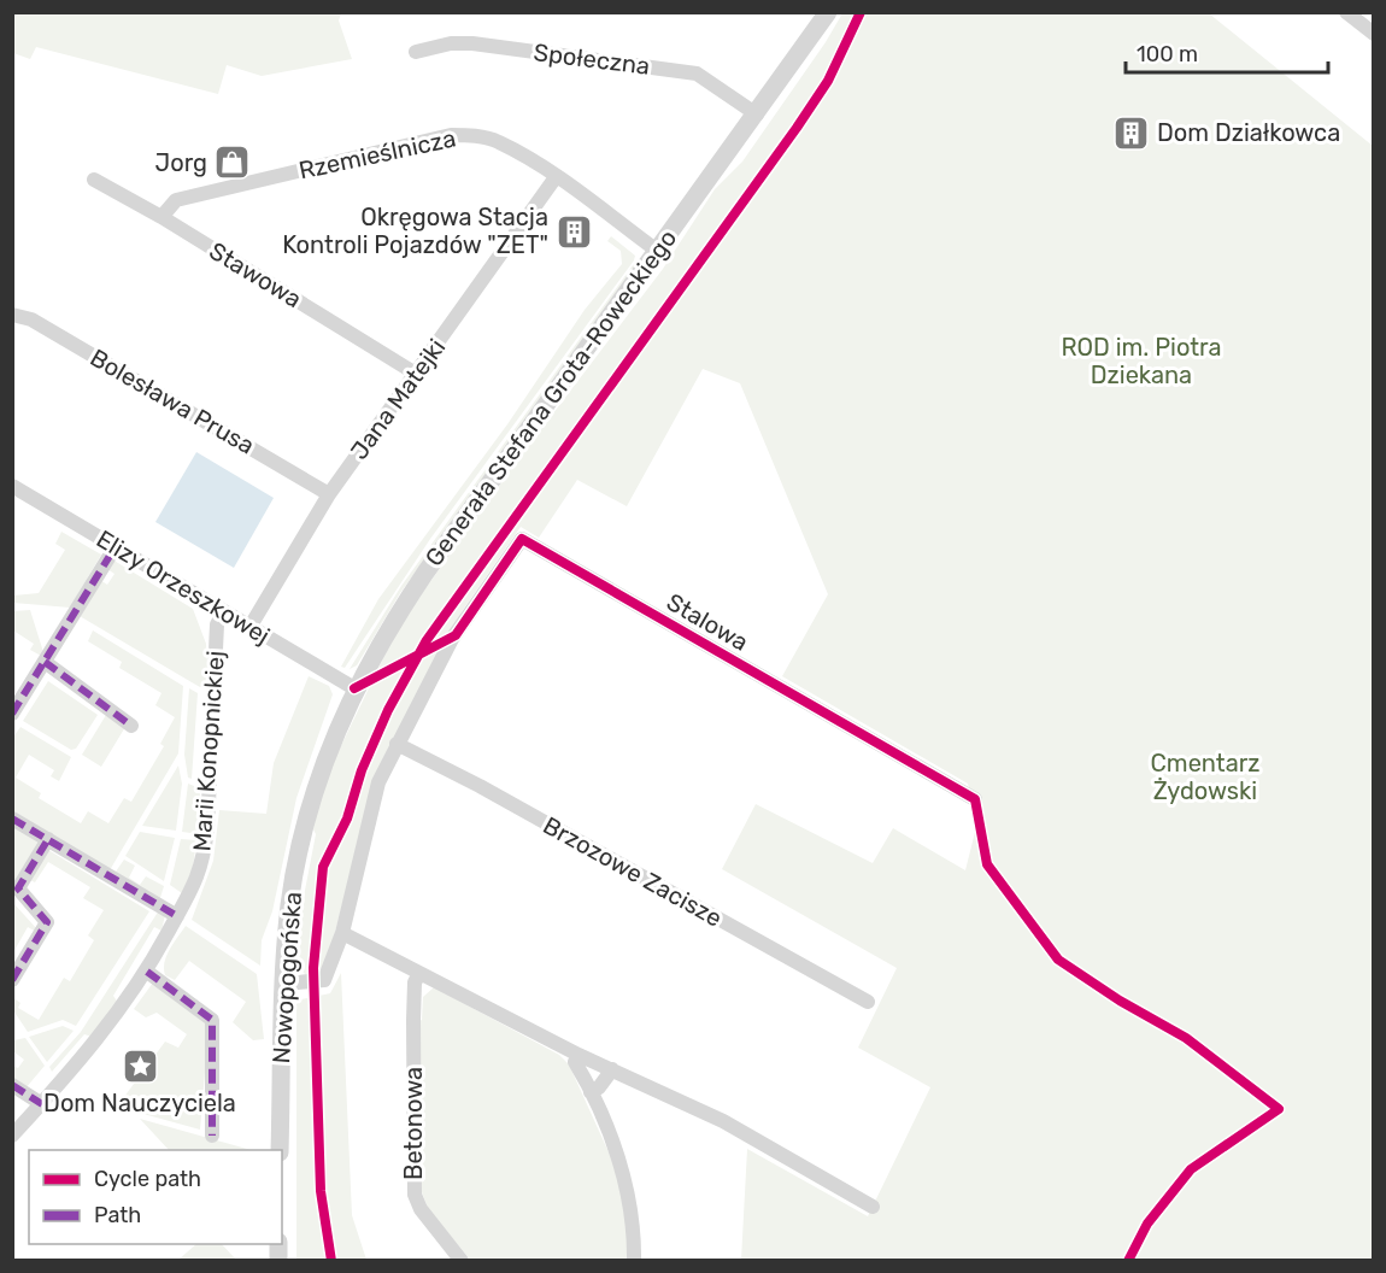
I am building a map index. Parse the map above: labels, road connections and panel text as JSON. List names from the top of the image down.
{
  "streets": {
    "street": [
      "Społeczna",
      "Rzemieślnicza",
      "Stawowa",
      "Generała Stefana Grota-Roweckiego",
      "Jana Matejki",
      "Bolesława Prusa",
      "Elizy Orzeszkowej",
      "Stalowa",
      "Marii Konopnickiej",
      "Brzozowe Zacisze",
      "Nowopogońska",
      "Betonowa"
    ]
  },
  "crossings": [
    ["Społeczna", "Generała Stefana Grota-Roweckiego"],
    ["Rzemieślnicza", "Stawowa"],
    ["Rzemieślnicza", "Generała Stefana Grota-Roweckiego"],
    ["Rzemieślnicza", "Jana Matejki"],
    ["Stawowa", "Jana Matejki"],
    ["Generała Stefana Grota-Roweckiego", "Elizy Orzeszkowej"],
    ["Generała Stefana Grota-Roweckiego", "Nowopogońska"],
    ["Jana Matejki", "Bolesława Prusa"],
    ["Jana Matejki", "Elizy Orzeszkowej"],
    ["Elizy Orzeszkowej", "Marii Konopnickiej"],
    ["Stalowa", "Brzozowe Zacisze"]
  ],
  "parks": ["ROD im. Piotra Dziekana", "Cmentarz Żydowski"],
  "places": {
    "building": ["Dom Działkowca", "Okręgowa Stacja Kontroli Pojazdów \"ZET\""],
    "shop": ["Jorg"],
    "place": ["Dom Nauczyciela"]
  },
  "legend": ["Cycle path", "Path"],
  "scale_bar": "100 m"
}
